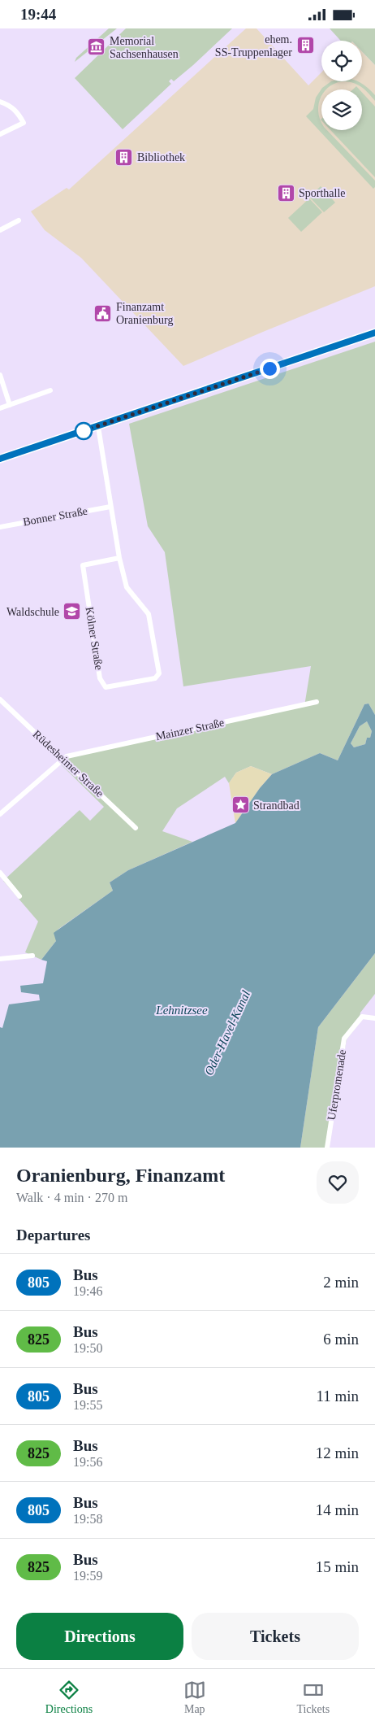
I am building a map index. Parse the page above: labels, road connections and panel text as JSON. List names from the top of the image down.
{
  "streets": {
    "street": [
      "Bonner Straße",
      "Kölner Straße",
      "Mainzer Straße",
      "Rüdesheimer Straße",
      "Uferpromenade"
    ]
  },
  "crossings": [
    ["Bonner Straße", "Kölner Straße"],
    ["Mainzer Straße", "Rüdesheimer Straße"]
  ],
  "water": ["Lehnitzsee", "Oder-Havel-Kanal"],
  "places": {
    "building": ["ehem. SS-Truppenlager", "Bibliothek", "Sporthalle"],
    "museum": ["Memorial Sachsenhausen"],
    "public building": ["Finanzamt Oranienburg"],
    "school or university": ["Waldschule"],
    "place": ["Strandbad"]
  },
  "lines": ["bus line 805"],
  "page": {
    "status": "19:44",
    "heading": [
      ["Oranienburg, Finanzamt", "Walk · 4 min · 270 m"],
      "Departures"
    ],
    "list": [
      {
        "mark": "805",
        "name": "Bus",
        "note": "19:46",
        "value": "2 min"
      },
      {
        "mark": "825",
        "name": "Bus",
        "note": "19:50",
        "value": "6 min"
      },
      {
        "mark": "805",
        "name": "Bus",
        "note": "19:55",
        "value": "11 min"
      },
      {
        "mark": "825",
        "name": "Bus",
        "note": "19:56",
        "value": "12 min"
      },
      {
        "mark": "805",
        "name": "Bus",
        "note": "19:58",
        "value": "14 min"
      },
      {
        "mark": "825",
        "name": "Bus",
        "note": "19:59",
        "value": "15 min"
      }
    ],
    "buttons": ["Directions", "Tickets"],
    "tabs": ["Directions", "Map", "Tickets"]
  }
}
